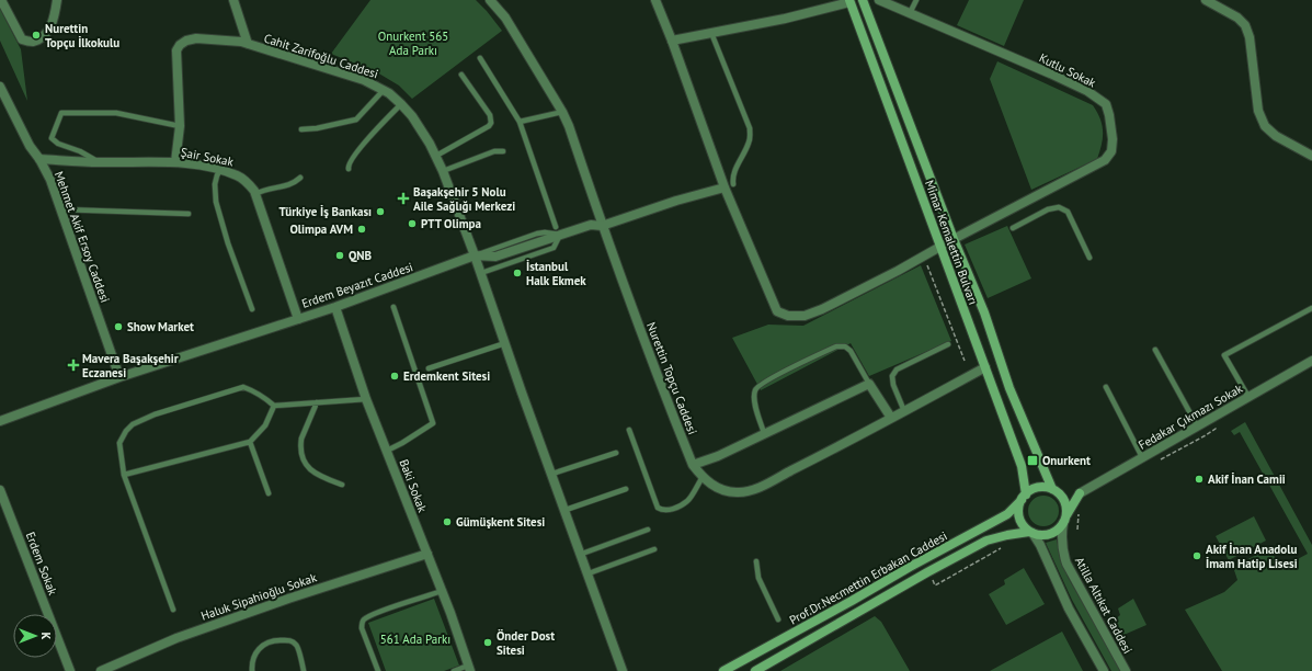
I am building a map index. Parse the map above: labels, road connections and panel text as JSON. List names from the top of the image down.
{
  "streets": {
    "main road": ["Mimar Kemalettin Bulvarı", "Prof.Dr.Necmettin Erbakan Caddesi"],
    "street": [
      "Cahit Zarifoğlu Caddesi",
      "Kutlu Sokak",
      "Şair Sokak",
      "Mehmet Akif Ersoy Caddesi",
      "Erdem Beyazıt Caddesi",
      "Nurettin Topçu Caddesi",
      "Fedakar Çıkmazı Sokak",
      "Baki Sokak",
      "Erdem Sokak",
      "Haluk Sipahioğlu Sokak",
      "Atilla Altıkat Caddesi"
    ]
  },
  "crossings": [
    ["Cahit Zarifoğlu Caddesi", "Şair Sokak"],
    ["Cahit Zarifoğlu Caddesi", "Erdem Beyazıt Caddesi"],
    ["Kutlu Sokak", "Mimar Kemalettin Bulvarı"],
    ["Kutlu Sokak", "Erdem Beyazıt Caddesi"],
    ["Şair Sokak", "Mehmet Akif Ersoy Caddesi"],
    ["Şair Sokak", "Erdem Beyazıt Caddesi"],
    ["Mehmet Akif Ersoy Caddesi", "Erdem Beyazıt Caddesi"],
    ["Mimar Kemalettin Bulvarı", "Nurettin Topçu Caddesi"],
    ["Mimar Kemalettin Bulvarı", "Prof.Dr.Necmettin Erbakan Caddesi"],
    ["Mimar Kemalettin Bulvarı", "Atilla Altıkat Caddesi"],
    ["Erdem Beyazıt Caddesi", "Nurettin Topçu Caddesi"],
    ["Erdem Beyazıt Caddesi", "Baki Sokak"],
    ["Baki Sokak", "Haluk Sipahioğlu Sokak"],
    ["Prof.Dr.Necmettin Erbakan Caddesi", "Atilla Altıkat Caddesi"]
  ],
  "parks": ["Onurkent 565 Ada Parkı", "561 Ada Parkı"],
  "places": {
    "other": [
      "Nurettin Topçu İlkokulu",
      "Türkiye İş Bankası",
      "PTT Olimpa",
      "Olimpa AVM",
      "QNB",
      "İstanbul Halk Ekmek",
      "Show Market",
      "Erdemkent Sitesi",
      "Akif İnan Camii",
      "Gümüşkent Sitesi",
      "Akif İnan Anadolu İmam Hatip Lisesi",
      "Önder Dost Sitesi"
    ],
    "health": ["Başakşehir 5 Nolu Aile Sağlığı Merkezi", "Mavera Başakşehir Eczanesi"],
    "transit": ["Onurkent"]
  },
  "north": "right"
}
